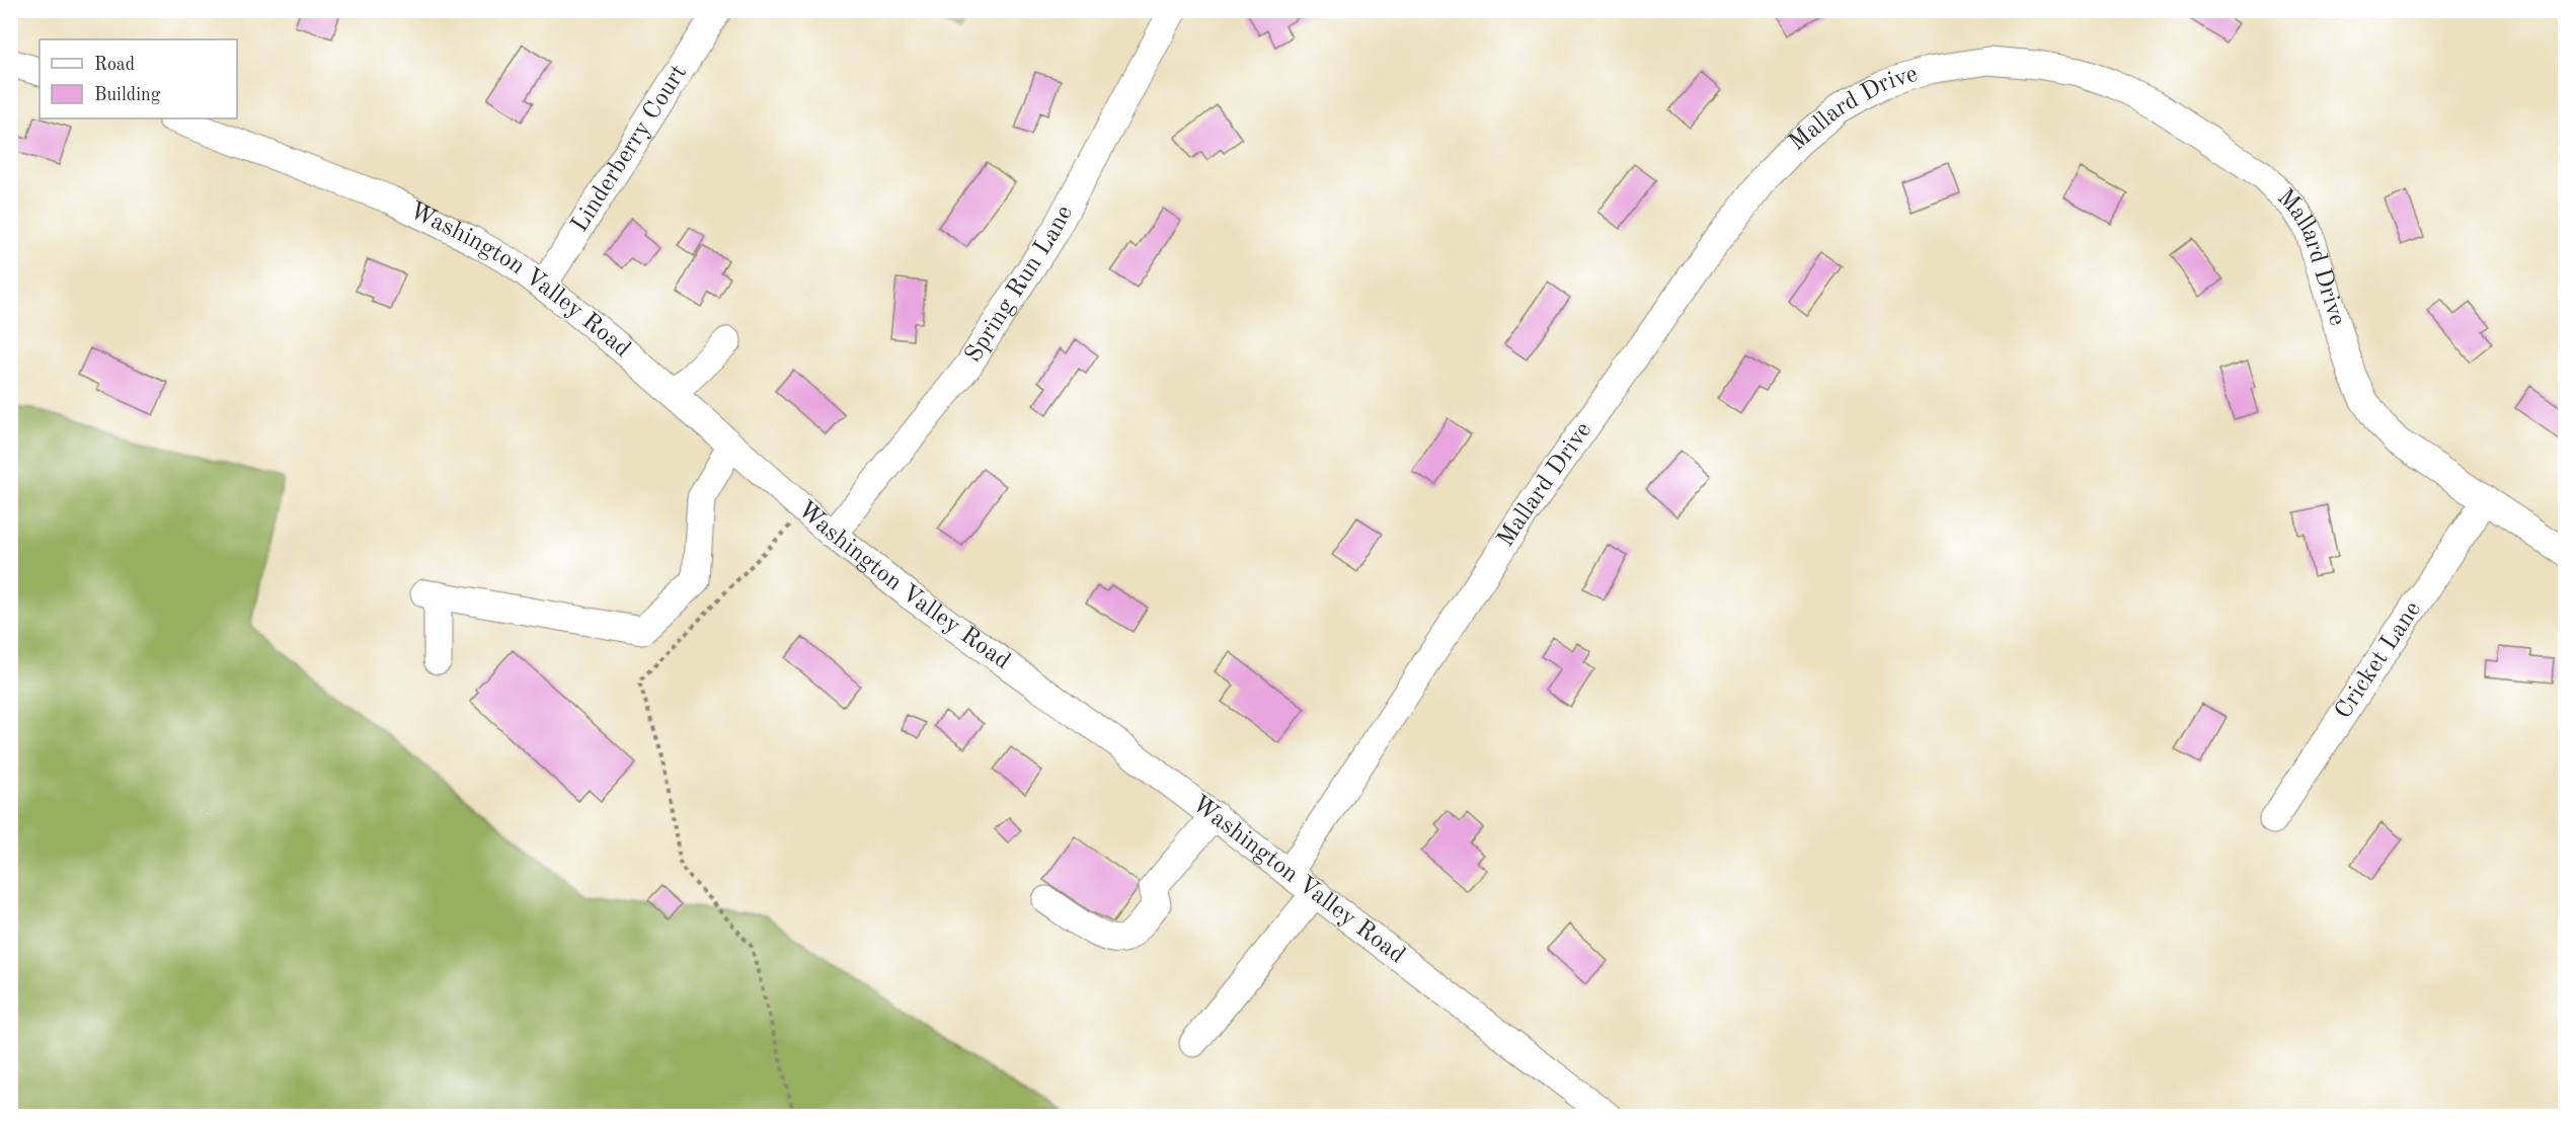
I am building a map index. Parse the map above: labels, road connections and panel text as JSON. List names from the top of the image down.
{
  "streets": {
    "street": [
      "Mallard Drive",
      "Linderberry Court",
      "Washington Valley Road",
      "Spring Run Lane",
      "Cricket Lane"
    ]
  },
  "crossings": [
    ["Mallard Drive", "Washington Valley Road"],
    ["Mallard Drive", "Cricket Lane"],
    ["Linderberry Court", "Washington Valley Road"],
    ["Washington Valley Road", "Spring Run Lane"]
  ],
  "legend": ["Road", "Building"]
}
